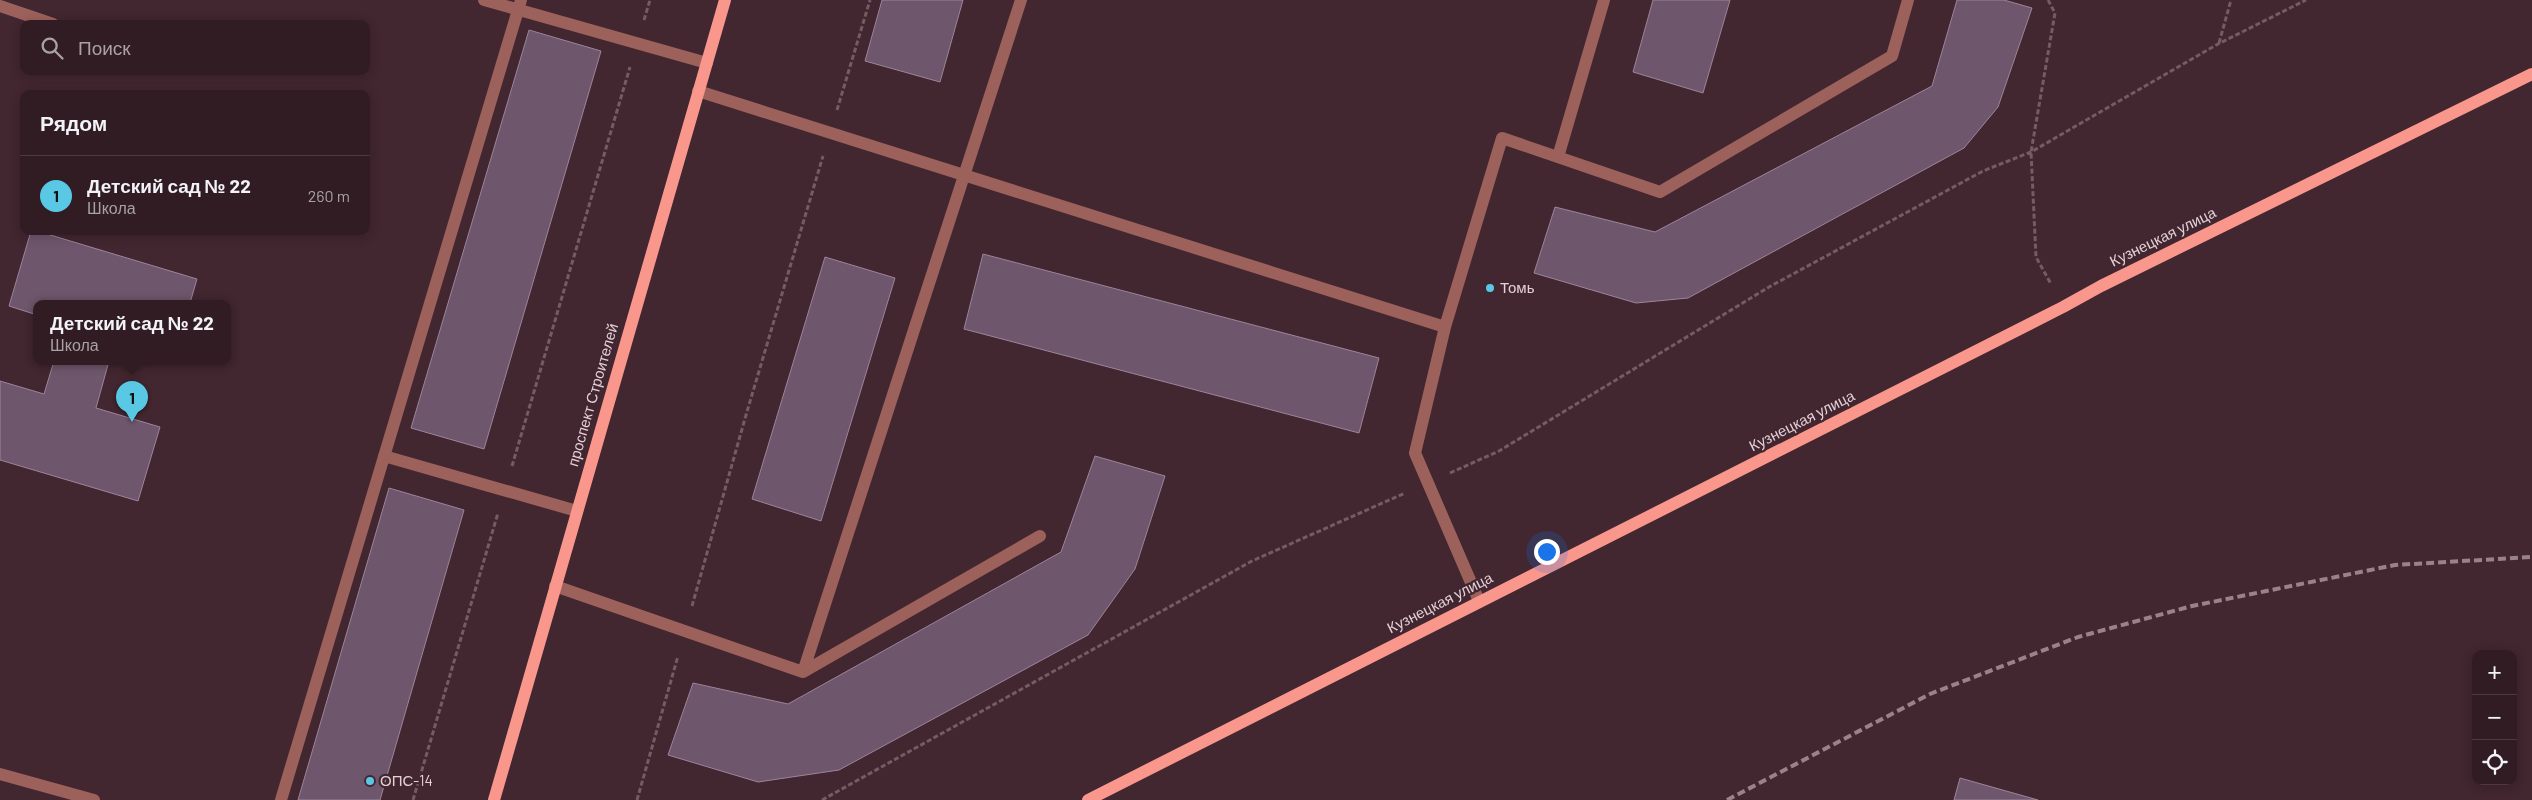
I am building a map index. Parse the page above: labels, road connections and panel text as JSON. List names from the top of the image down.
{
  "streets": {
    "main road": ["Кузнецкая улица", "проспект Строителей"]
  },
  "places": ["Томь", "ОПС-14"],
  "page": {
    "search": "Поиск",
    "heading": "Рядом",
    "list": [
      {
        "mark": "1",
        "name": "Детский сад № 22",
        "note": "Школа",
        "value": "260 m"
      }
    ],
    "popup": ["Детский сад № 22", "Школа"],
    "pins": "1",
    "map_buttons": ["+", "−"]
  }
}
